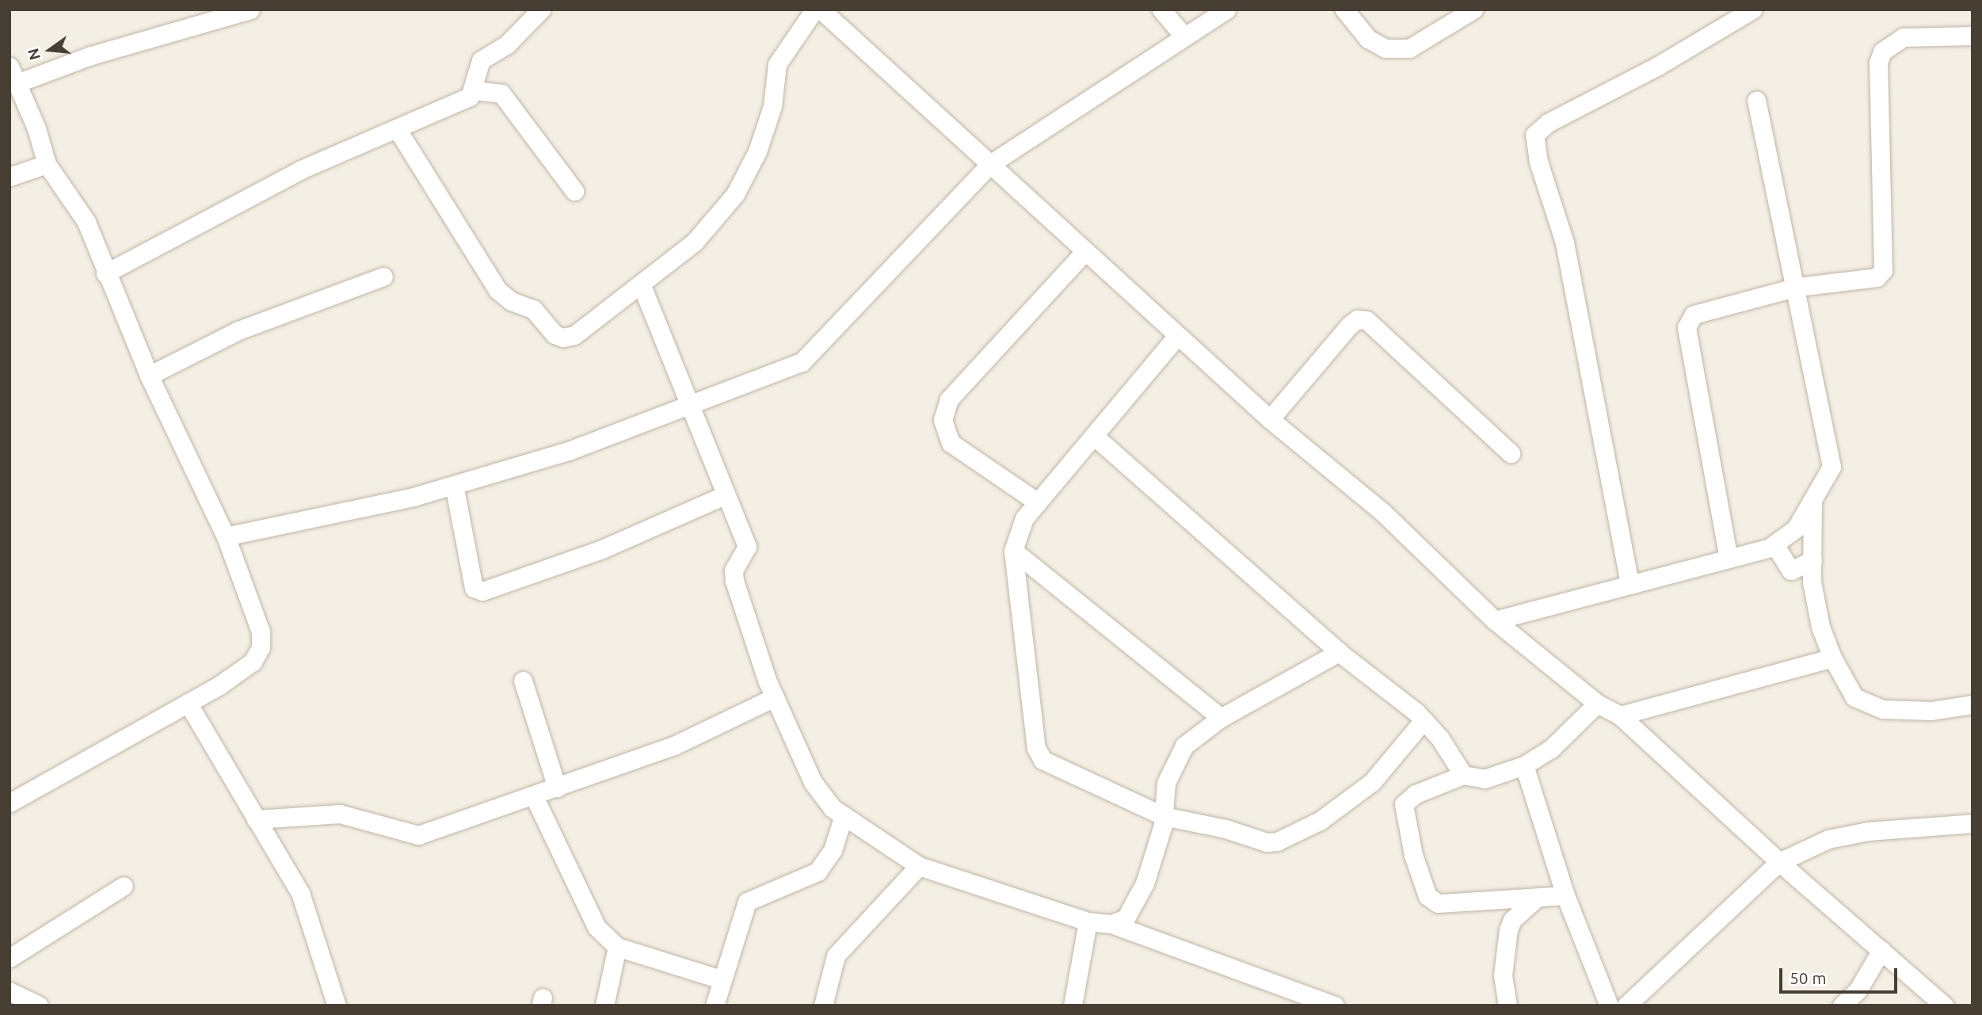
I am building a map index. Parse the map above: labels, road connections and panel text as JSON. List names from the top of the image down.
{
  "scale_bar": "50 m",
  "north": "left"
}
